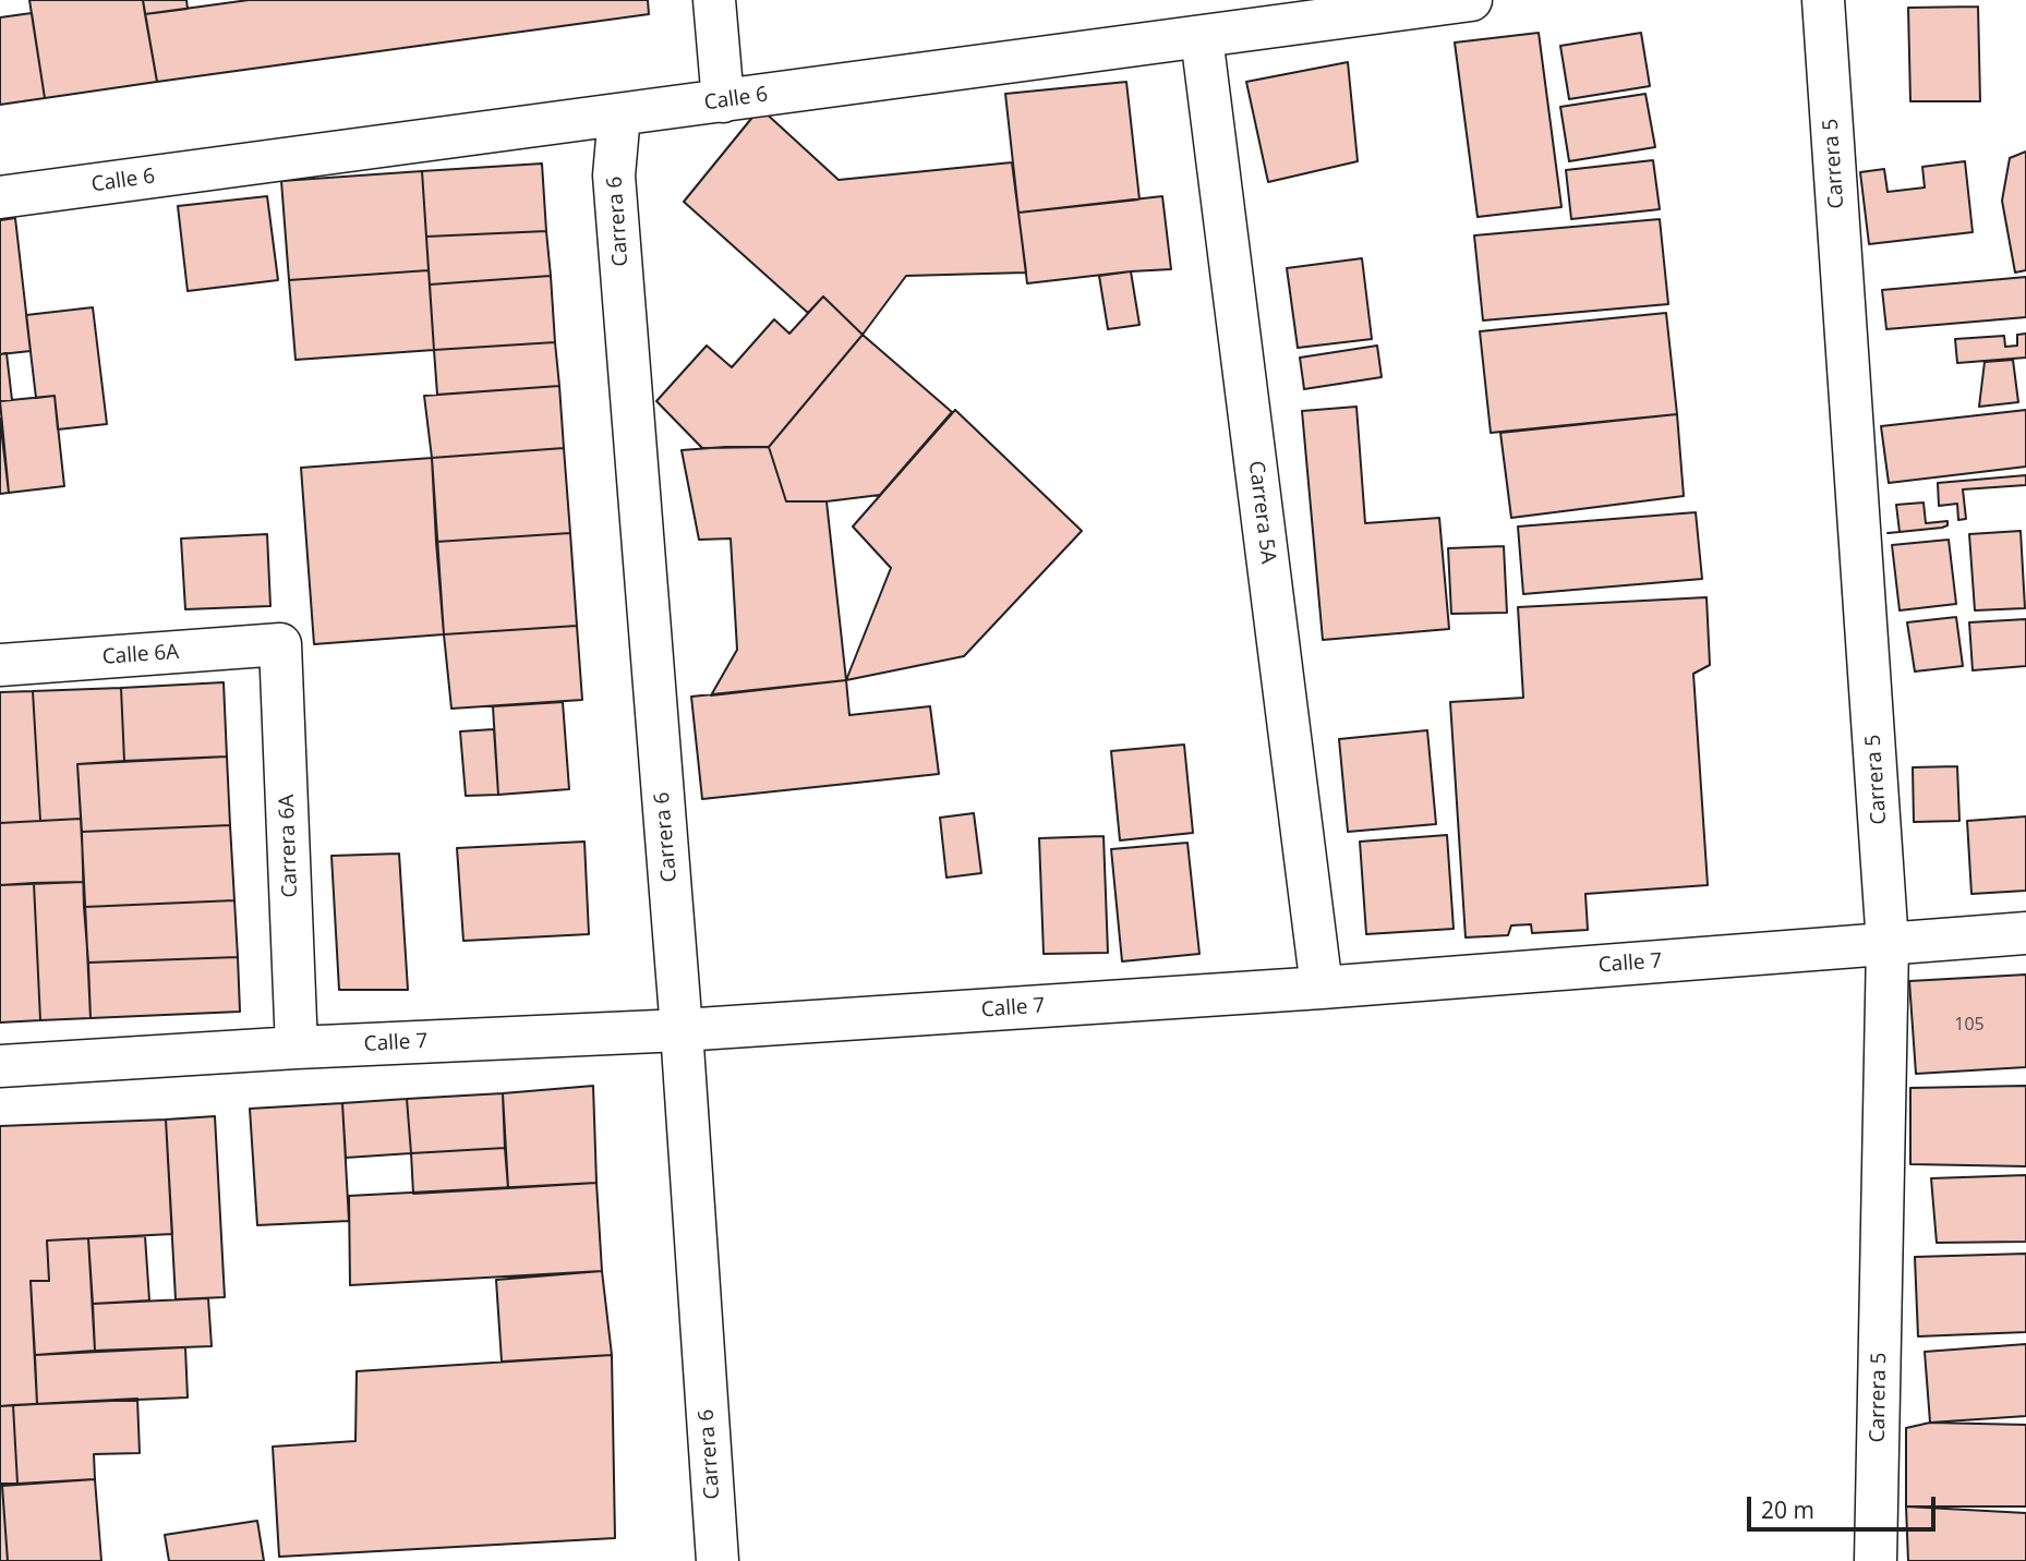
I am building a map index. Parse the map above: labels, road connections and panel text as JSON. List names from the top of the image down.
{
  "streets": {
    "street": [
      "Calle 6",
      "Carrera 5",
      "Carrera 6",
      "Carrera 5A",
      "Calle 6A",
      "Carrera 6A",
      "Calle 7"
    ]
  },
  "crossings": [
    ["Calle 6", "Carrera 6"],
    ["Calle 6", "Carrera 5A"],
    ["Carrera 5", "Calle 7"],
    ["Carrera 6", "Calle 7"],
    ["Carrera 5A", "Calle 7"],
    ["Calle 6A", "Carrera 6A"],
    ["Carrera 6A", "Calle 7"]
  ],
  "house_numbers": ["105"],
  "scale_bar": "20 m"
}
